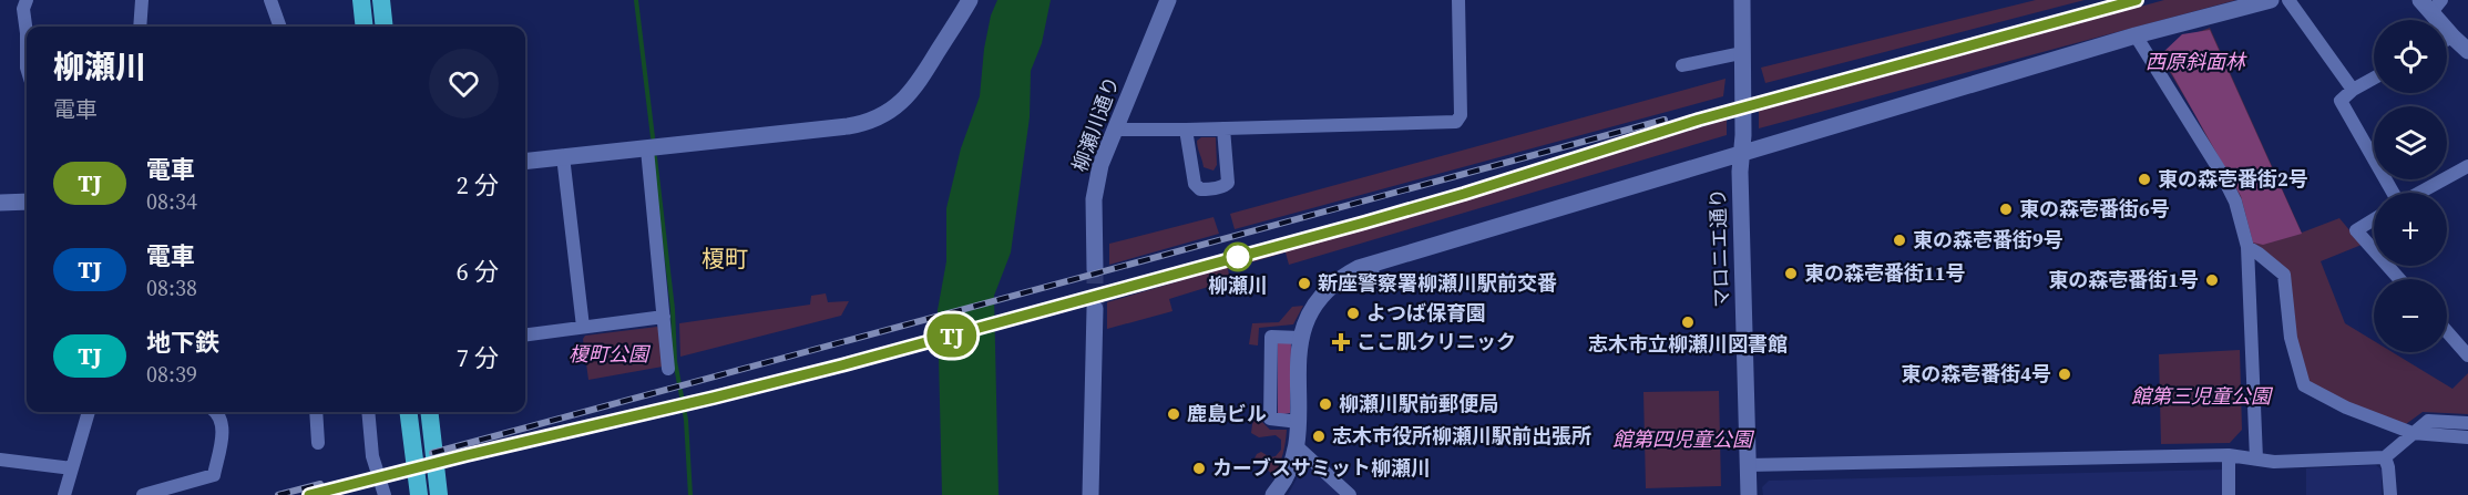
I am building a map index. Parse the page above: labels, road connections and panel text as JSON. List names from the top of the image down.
{
  "streets": {
    "street": ["柳瀬川通り", "マロニエ通り"]
  },
  "districts": ["榎町"],
  "parks": [
    "西原斜面林",
    "榎町公園",
    "館第三児童公園",
    "館第四児童公園"
  ],
  "places": {
    "other": [
      "東の森壱番街2号",
      "東の森壱番街6号",
      "東の森壱番街9号",
      "柳瀬川",
      "東の森壱番街11号",
      "東の森壱番街1号",
      "新座警察署柳瀬川駅前交番",
      "よつば保育園",
      "志木市立柳瀬川図書館",
      "東の森壱番街4号",
      "柳瀬川駅前郵便局",
      "鹿島ビル",
      "志木市役所柳瀬川駅前出張所",
      "カーブスサミット柳瀬川"
    ],
    "health": ["ここ肌クリニック"]
  },
  "page": {
    "on_map": "TJ",
    "map_buttons": ["+", "−"],
    "heading": ["柳瀬川", "電車"],
    "list": [
      {
        "mark": "TJ",
        "name": "電車",
        "note": "08:34",
        "value": "2 分"
      },
      {
        "mark": "TJ",
        "name": "電車",
        "note": "08:38",
        "value": "6 分"
      },
      {
        "mark": "TJ",
        "name": "地下鉄",
        "note": "08:39",
        "value": "7 分"
      }
    ]
  }
}
